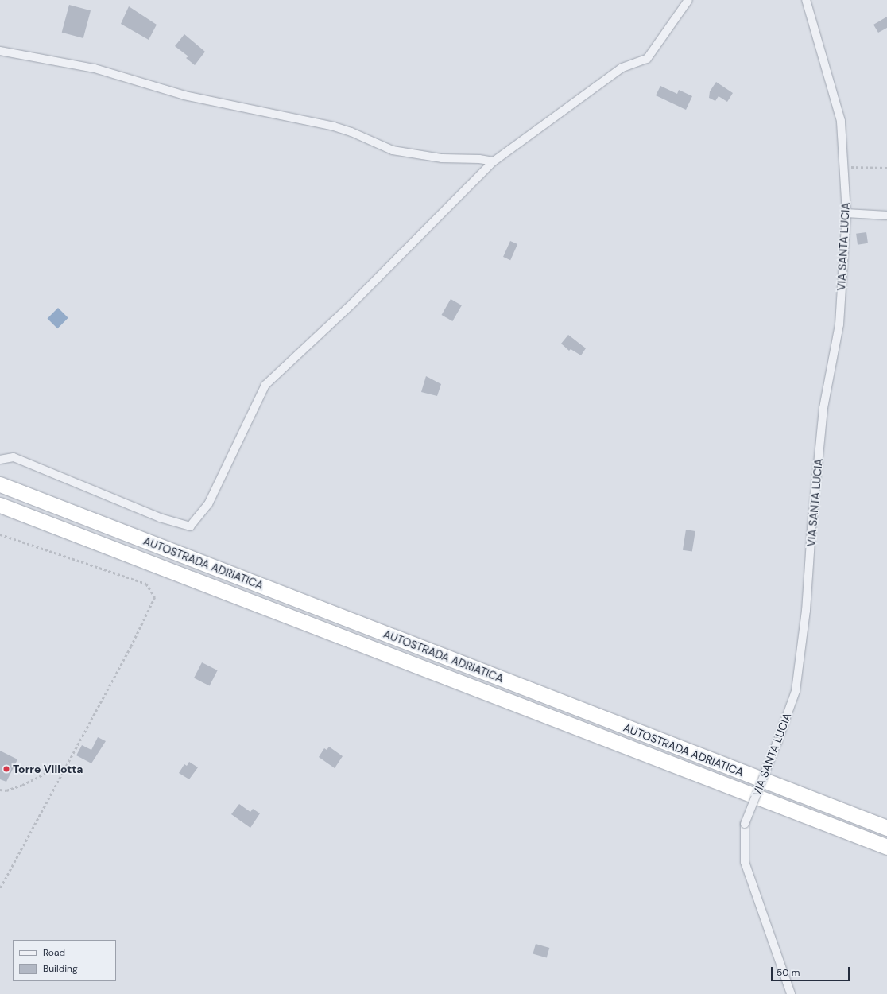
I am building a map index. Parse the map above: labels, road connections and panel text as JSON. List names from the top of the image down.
{
  "streets": {
    "highway": ["AUTOSTRADA ADRIATICA"],
    "street": ["VIA SANTA LUCIA"]
  },
  "places": ["Torre Villotta"],
  "legend": ["Road", "Building"],
  "scale_bar": "50 m"
}
